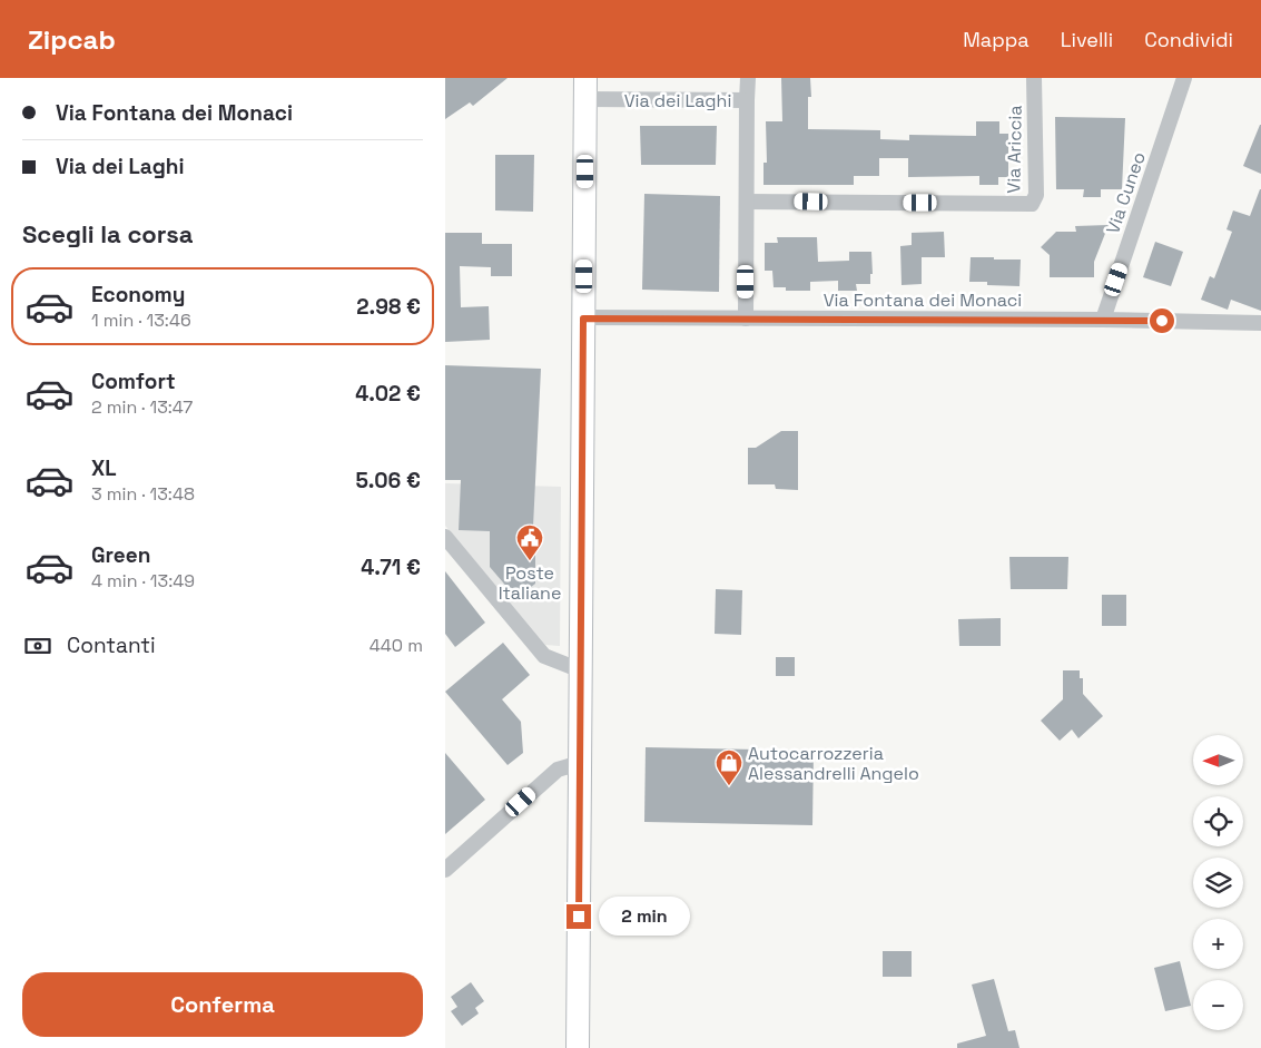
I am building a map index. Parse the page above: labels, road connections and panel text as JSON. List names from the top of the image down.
{
  "streets": {
    "main road": ["Via dei Laghi"],
    "street": ["Via Ariccia", "Via Cuneo", "Via Fontana dei Monaci"]
  },
  "crossings": [
    ["Via dei Laghi", "Via Fontana dei Monaci"],
    ["Via Cuneo", "Via Fontana dei Monaci"]
  ],
  "places": {
    "public building": ["Poste Italiane"],
    "shop": ["Autocarrozzeria Alessandrelli Angelo"]
  },
  "north": "left",
  "page": {
    "header": "Zipcab",
    "nav": ["Mappa", "Livelli", "Condividi"],
    "banner": ["Via Fontana dei Monaci", "Via dei Laghi"],
    "heading": "Scegli la corsa",
    "list": [
      {
        "name": "Economy",
        "note": "1 min · 13:46",
        "value": "2.98 €"
      },
      {
        "name": "Comfort",
        "note": "2 min · 13:47",
        "value": "4.02 €"
      },
      {
        "name": "XL",
        "note": "3 min · 13:48",
        "value": "5.06 €"
      },
      {
        "name": "Green",
        "note": "4 min · 13:49",
        "value": "4.71 €"
      }
    ],
    "pay": ["Contanti", "440 m"],
    "map_buttons": ["+", "−"],
    "bubble": "2 min",
    "buttons": "Conferma"
  }
}
